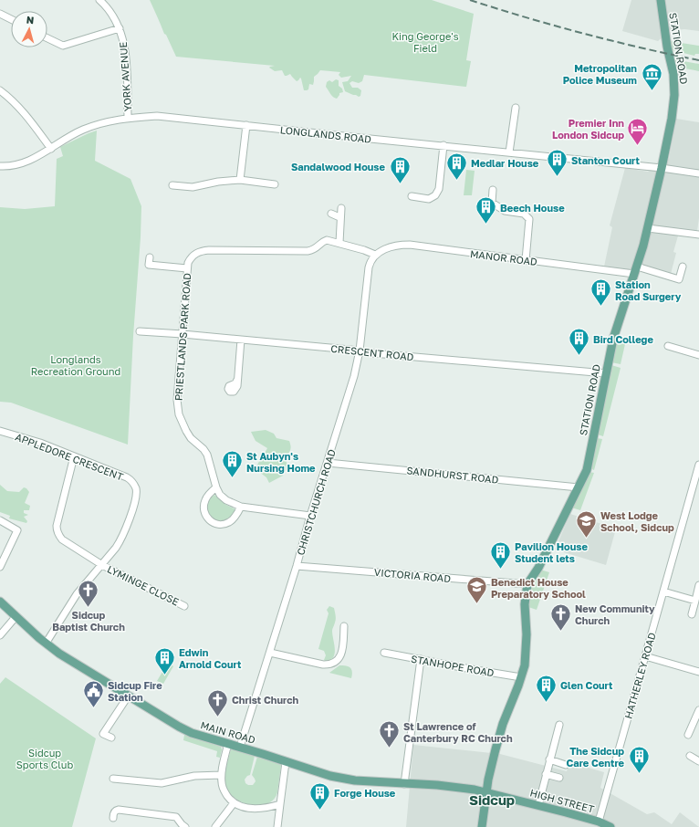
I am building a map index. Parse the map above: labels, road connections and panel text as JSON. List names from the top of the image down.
{
  "streets": {
    "main road": ["STATION ROAD", "MAIN ROAD", "HIGH STREET"],
    "street": [
      "YORK AVENUE",
      "LONGLANDS ROAD",
      "MANOR ROAD",
      "PRIESTLANDS PARK ROAD",
      "CRESCENT ROAD",
      "APPLEDORE CRESCENT",
      "SANDHURST ROAD",
      "CHRISTCHURCH ROAD",
      "VICTORIA ROAD",
      "LYMINGE CLOSE",
      "STANHOPE ROAD",
      "HATHERLEY ROAD"
    ]
  },
  "crossings": [
    ["STATION ROAD", "LONGLANDS ROAD"],
    ["STATION ROAD", "MANOR ROAD"],
    ["STATION ROAD", "CRESCENT ROAD"],
    ["STATION ROAD", "SANDHURST ROAD"],
    ["STATION ROAD", "VICTORIA ROAD"],
    ["STATION ROAD", "STANHOPE ROAD"],
    ["STATION ROAD", "MAIN ROAD"],
    ["STATION ROAD", "HIGH STREET"],
    ["YORK AVENUE", "LONGLANDS ROAD"],
    ["MANOR ROAD", "PRIESTLANDS PARK ROAD"],
    ["MANOR ROAD", "CHRISTCHURCH ROAD"],
    ["PRIESTLANDS PARK ROAD", "CRESCENT ROAD"],
    ["PRIESTLANDS PARK ROAD", "CHRISTCHURCH ROAD"],
    ["CRESCENT ROAD", "CHRISTCHURCH ROAD"],
    ["APPLEDORE CRESCENT", "LYMINGE CLOSE"],
    ["SANDHURST ROAD", "CHRISTCHURCH ROAD"],
    ["CHRISTCHURCH ROAD", "VICTORIA ROAD"],
    ["CHRISTCHURCH ROAD", "MAIN ROAD"],
    ["HATHERLEY ROAD", "HIGH STREET"],
    ["MAIN ROAD", "HIGH STREET"]
  ],
  "districts": ["Sidcup"],
  "parks": ["King George's Field", "Longlands Recreation Ground", "Sidcup Sports Club"],
  "places": {
    "museum": ["Metropolitan Police Museum"],
    "hotel": ["Premier Inn London Sidcup"],
    "building": [
      "Stanton Court",
      "Medlar House",
      "Sandalwood House",
      "Beech House",
      "Station Road Surgery",
      "Bird College",
      "St Aubyn's Nursing Home",
      "Pavilion House Student lets",
      "Edwin Arnold Court",
      "Glen Court",
      "The Sidcup Care Centre",
      "Forge House"
    ],
    "school or university": ["West Lodge School, Sidcup", "Benedict House Preparatory School"],
    "church": [
      "Sidcup Baptist Church",
      "New Community Church",
      "Christ Church",
      "St Lawrence of Canterbury RC Church"
    ],
    "public building": ["Sidcup Fire Station"]
  },
  "north": "top"
}
